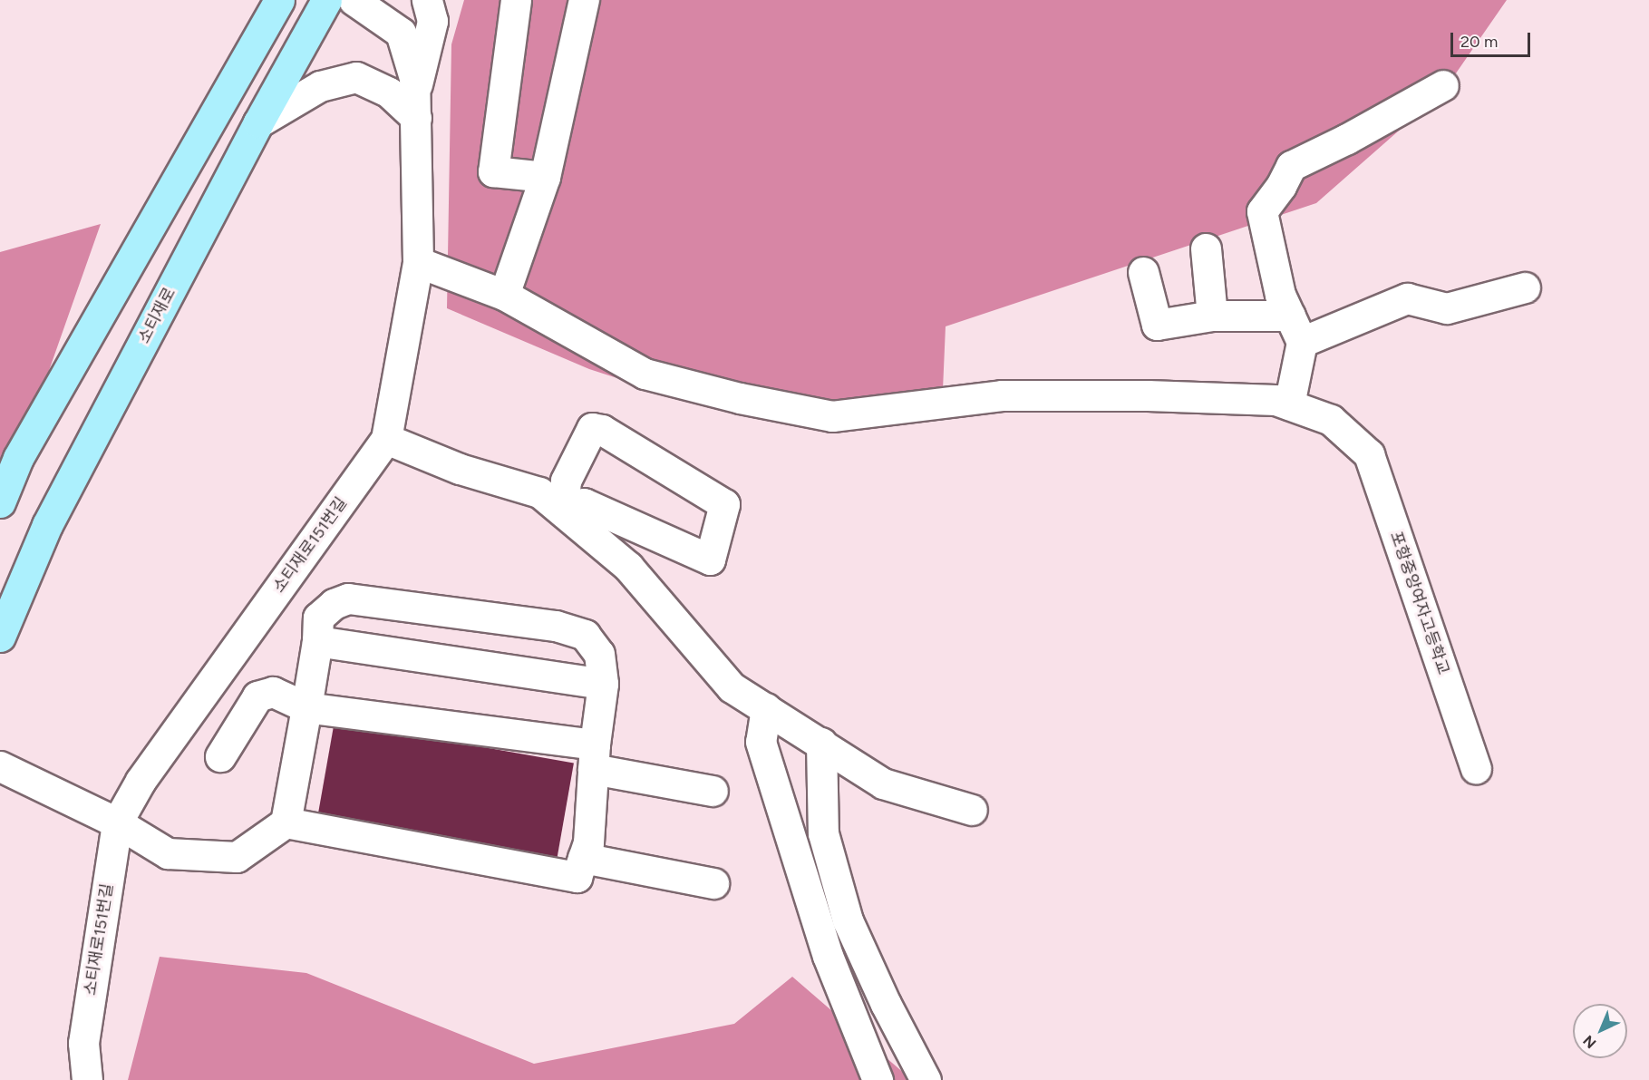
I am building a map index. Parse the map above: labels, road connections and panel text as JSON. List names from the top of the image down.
{
  "streets": {
    "main road": ["소티재로"],
    "lane": ["소티재로151번길", "포항중앙여자고등학교"]
  },
  "crossings": [
    ["소티재로151번길", "포항중앙여자고등학교"]
  ],
  "scale_bar": "20 m",
  "north": "bottom left"
}
